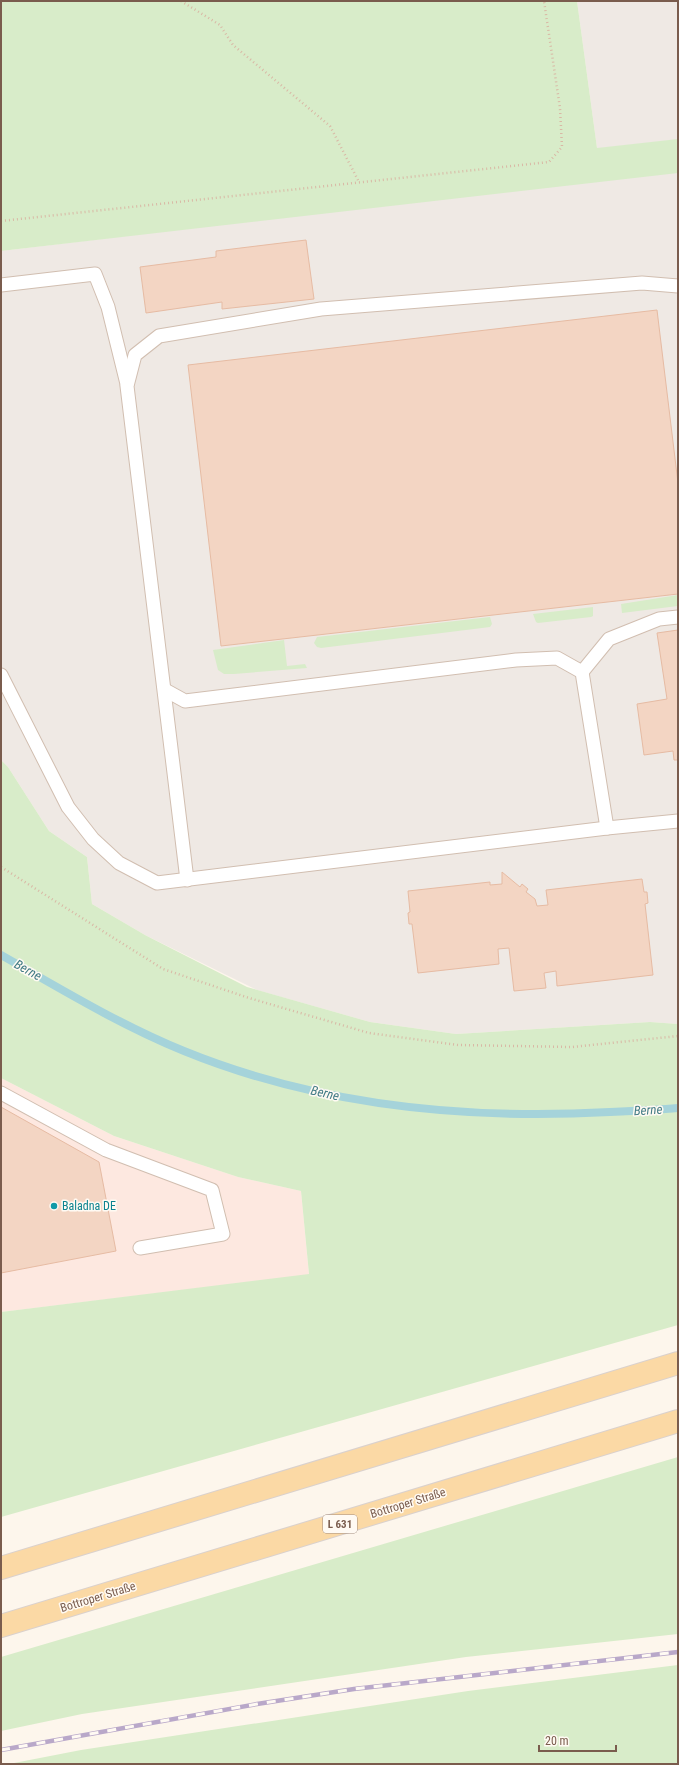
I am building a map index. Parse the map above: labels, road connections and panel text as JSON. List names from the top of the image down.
{
  "streets": {
    "main road": ["Bottroper Straße", "L 631"]
  },
  "water": ["Berne"],
  "places": ["Baladna DE"],
  "scale_bar": "20 m"
}
